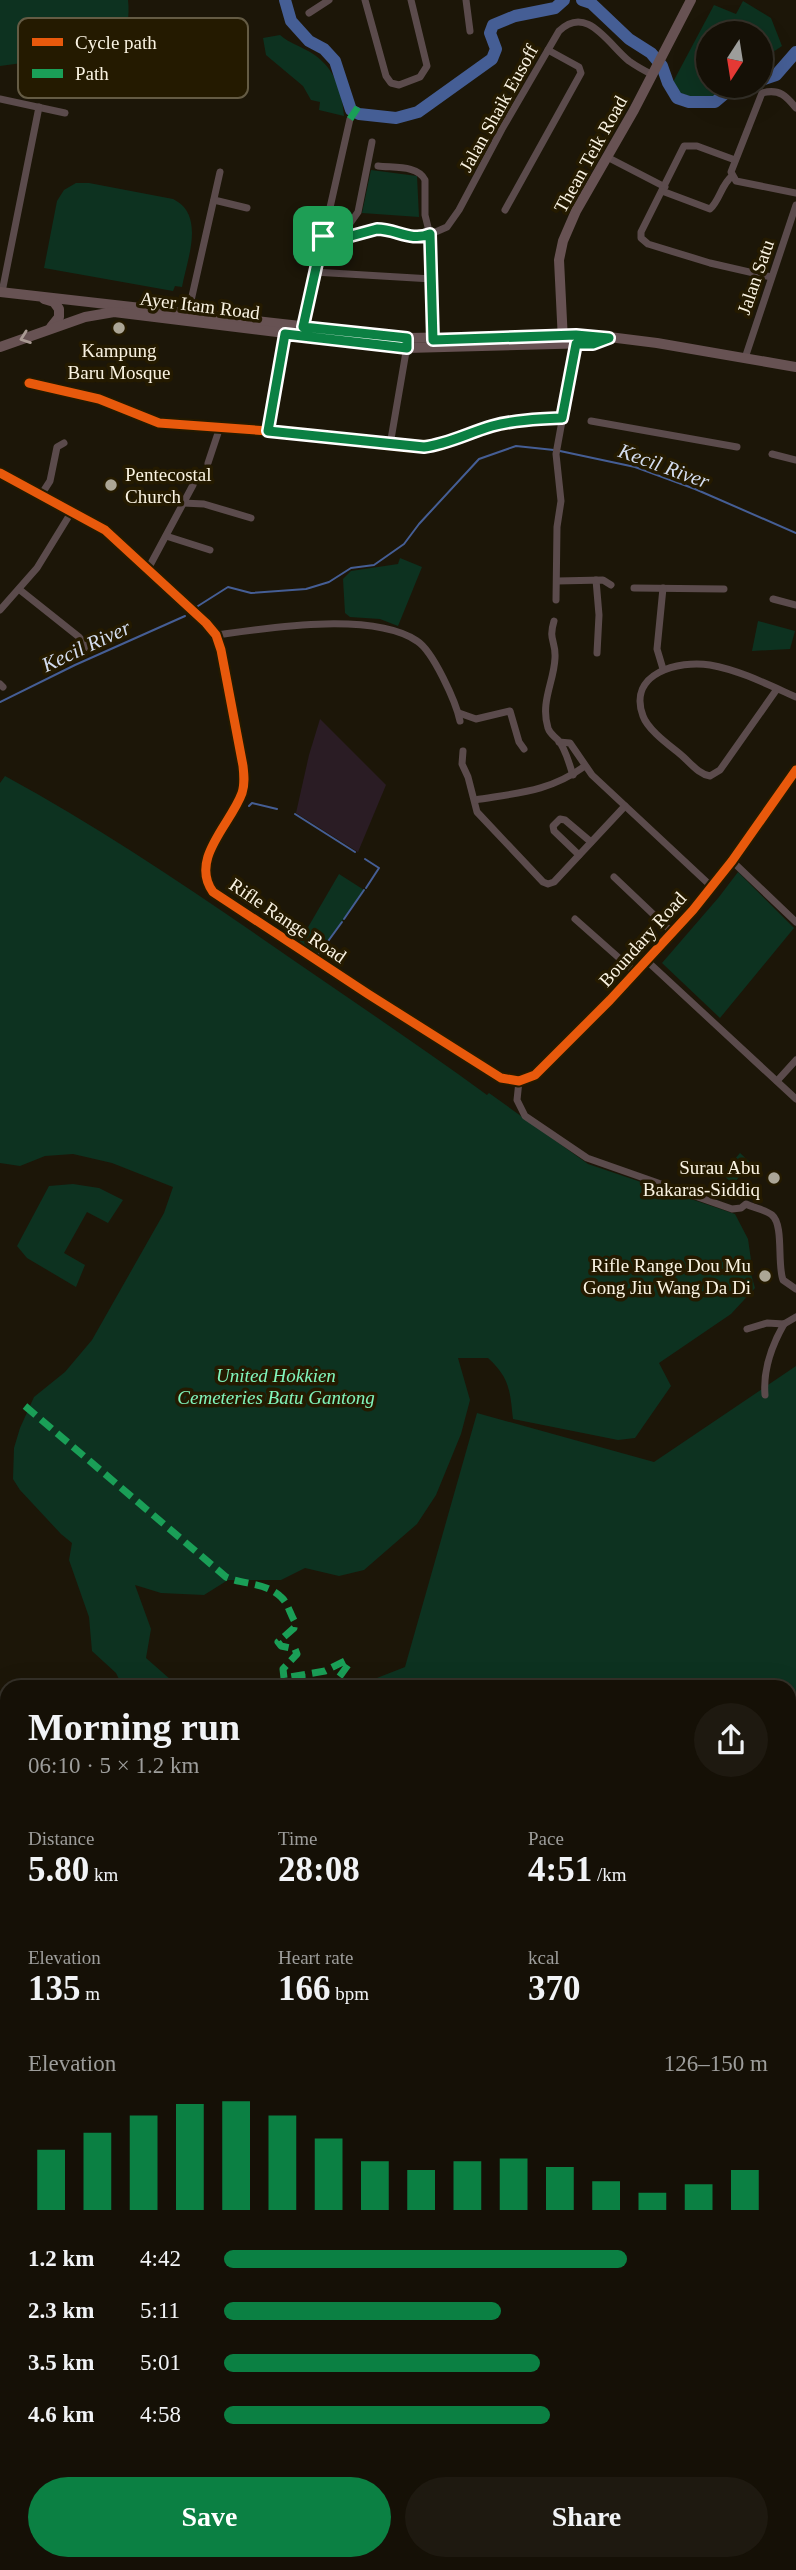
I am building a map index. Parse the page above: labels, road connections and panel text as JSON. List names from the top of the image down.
{
  "streets": {
    "main road": ["Thean Teik Road", "Ayer Itam Road"],
    "street": [
      "Jalan Shaik Eusoff",
      "Jalan Satu",
      "Rifle Range Road",
      "Boundary Road"
    ]
  },
  "crossings": [
    ["Jalan Shaik Eusoff", "Thean Teik Road"],
    ["Jalan Shaik Eusoff", "Ayer Itam Road"],
    ["Thean Teik Road", "Ayer Itam Road"],
    ["Jalan Satu", "Ayer Itam Road"],
    ["Rifle Range Road", "Boundary Road"]
  ],
  "water": ["Kecil River"],
  "parks": ["United Hokkien Cemeteries Batu Gantong"],
  "places": [
    "Kampung Baru Mosque",
    "Pentecostal Church",
    "Surau Abu Bakaras-Siddiq",
    "Rifle Range Dou Mu Gong Jiu Wang Da Di"
  ],
  "legend": ["Cycle path", "Path"],
  "north": "bottom",
  "page": {
    "heading": ["Morning run", "06:10 · 5 × 1.2 km"],
    "stats": [
      ["Distance", "5.80 km"],
      ["Time", "28:08"],
      ["Pace", "4:51 /km"],
      ["Elevation", "135 m"],
      ["Heart rate", "166 bpm"],
      ["kcal", "370"]
    ],
    "chart": ["Elevation", "126–150 m"],
    "list": [
      {
        "name": "1.2 km",
        "note": "4:42"
      },
      {
        "name": "2.3 km",
        "note": "5:11"
      },
      {
        "name": "3.5 km",
        "note": "5:01"
      },
      {
        "name": "4.6 km",
        "note": "4:58"
      }
    ],
    "buttons": ["Save", "Share"]
  }
}
